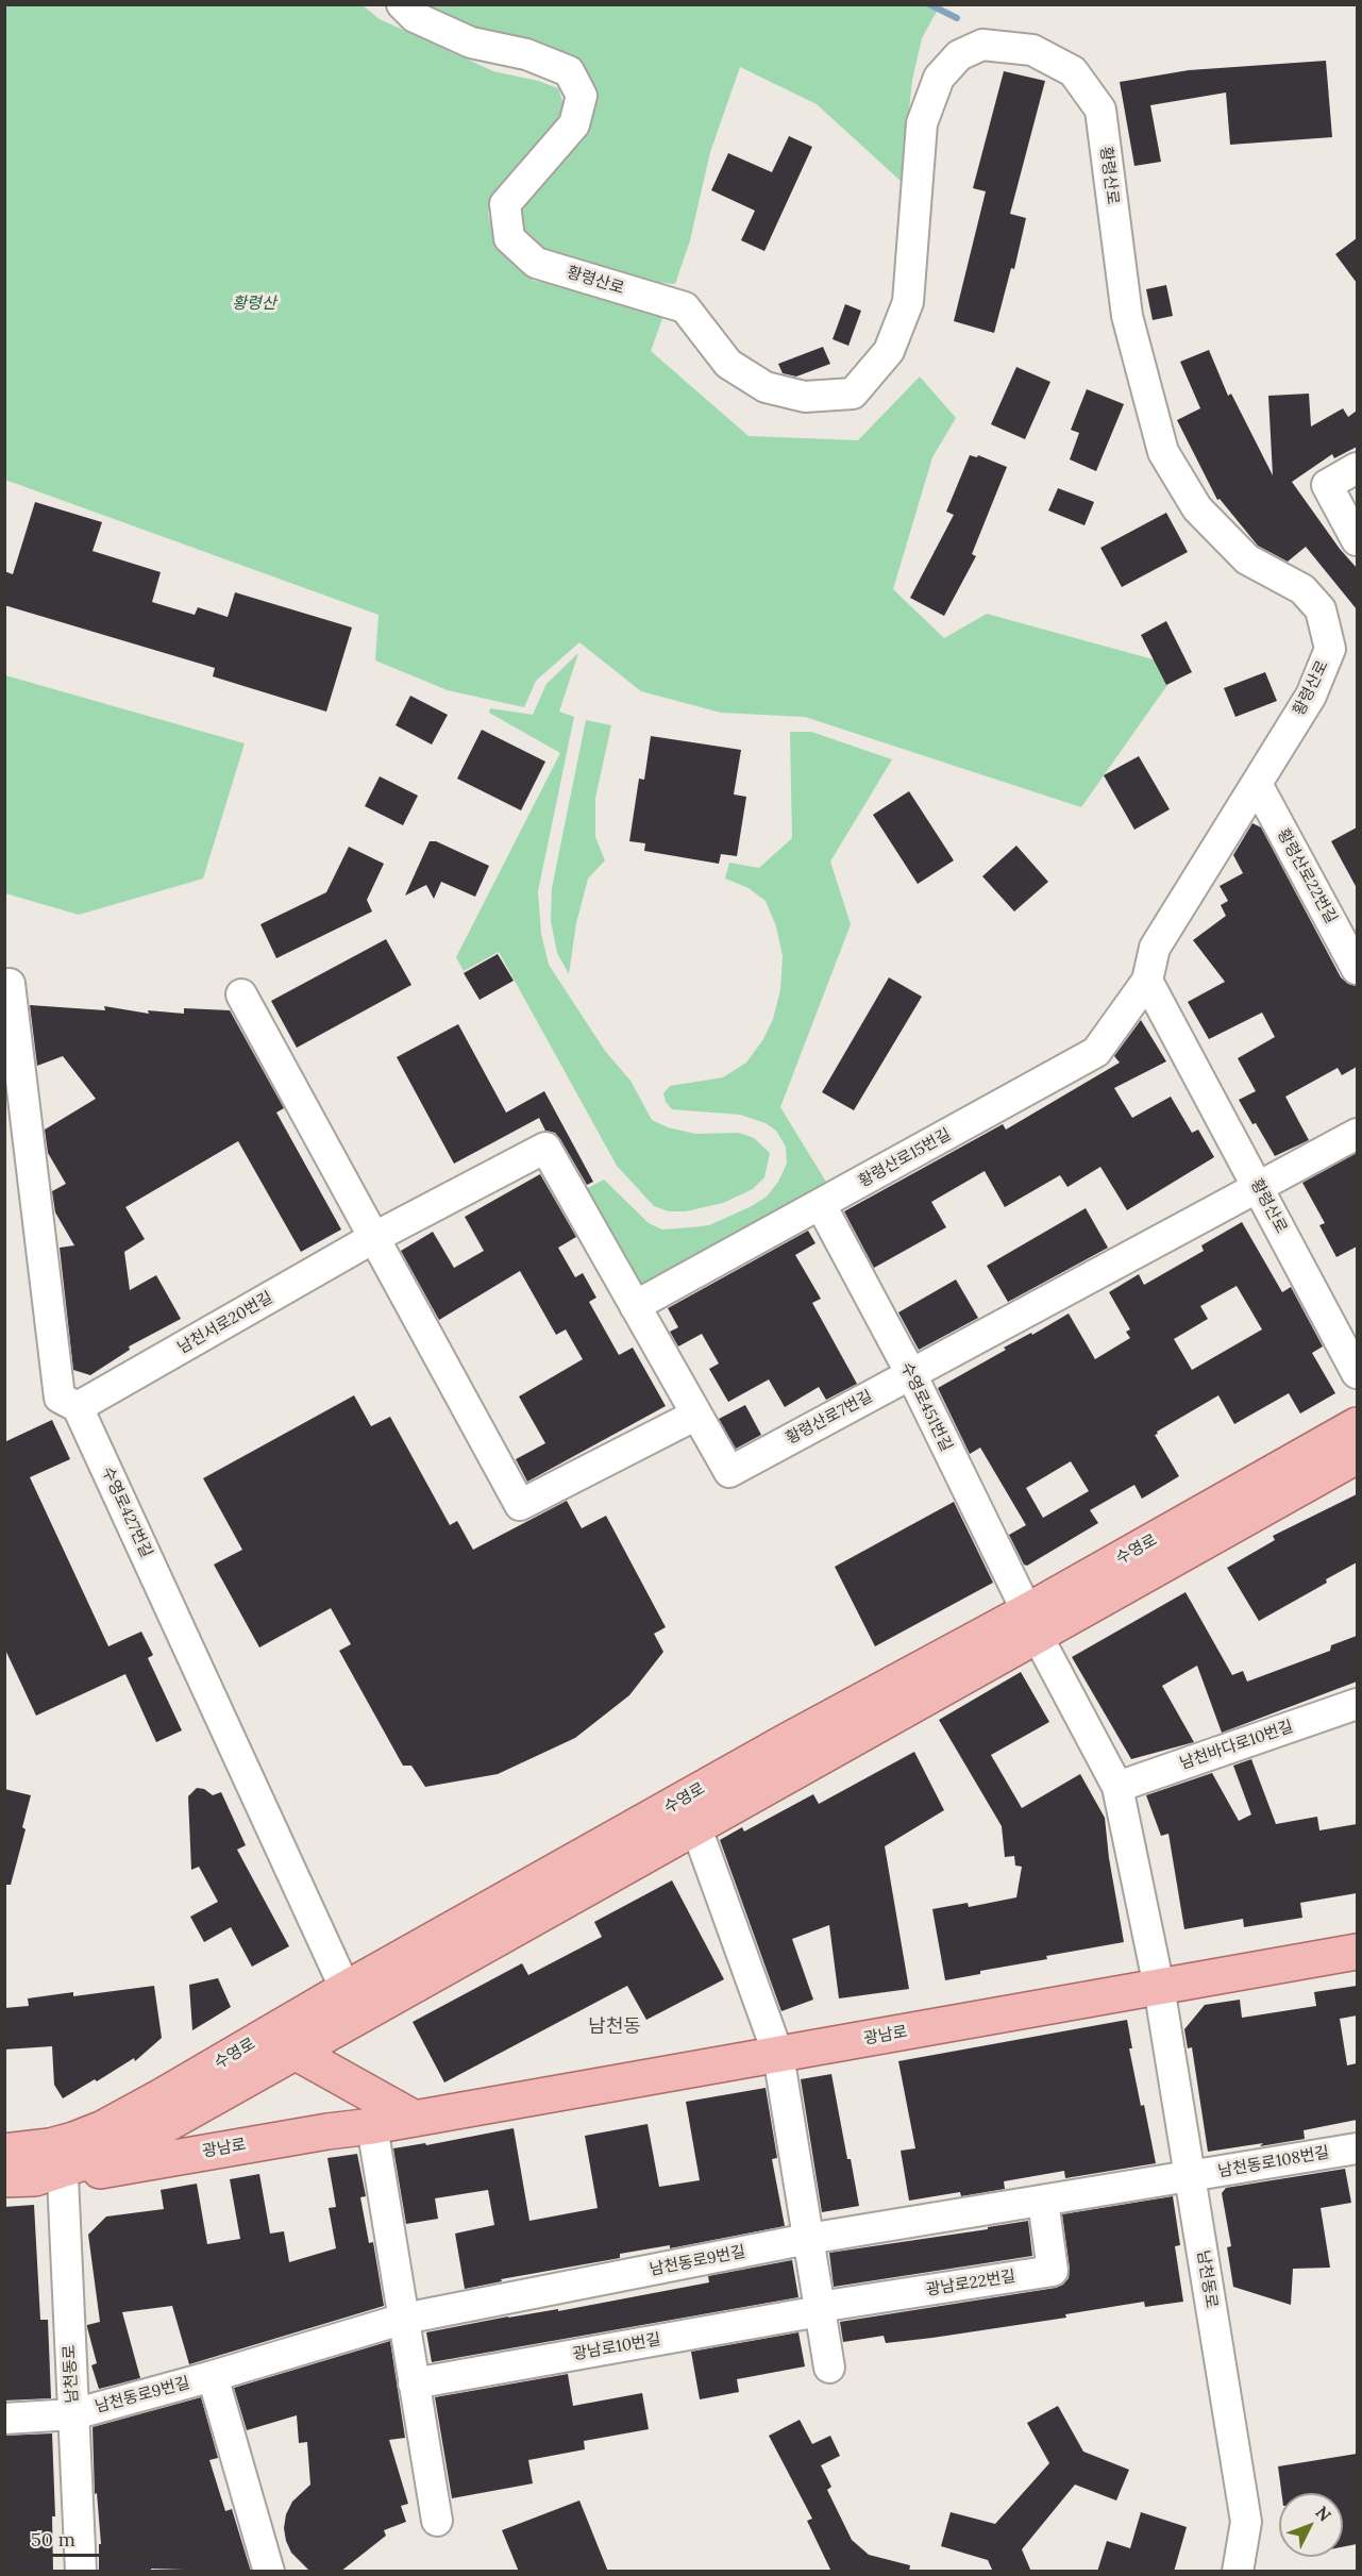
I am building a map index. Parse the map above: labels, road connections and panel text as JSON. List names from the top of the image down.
{
  "streets": {
    "main road": ["수영로", "광남로"],
    "street": [
      "황령산로",
      "황령산로22번길",
      "황령산로15번길",
      "남천서로20번길",
      "수영로451번길",
      "황령산로7번길",
      "수영로427번길",
      "남천바다로10번길",
      "남천동로108번길",
      "남천동로9번길",
      "남천동로",
      "광남로22번길",
      "광남로10번길"
    ]
  },
  "crossings": [
    ["황령산로", "황령산로22번길"],
    ["황령산로", "황령산로15번길"],
    ["황령산로", "황령산로7번길"],
    ["황령산로15번길", "수영로451번길"],
    ["황령산로15번길", "황령산로7번길"],
    ["남천서로20번길", "황령산로7번길"],
    ["남천서로20번길", "수영로427번길"],
    ["수영로451번길", "황령산로7번길"],
    ["수영로451번길", "수영로"],
    ["수영로427번길", "수영로"],
    ["수영로", "광남로"],
    ["수영로", "남천동로"],
    ["광남로", "남천동로"],
    ["남천동로108번길", "남천동로9번길"],
    ["남천동로108번길", "남천동로"],
    ["남천동로9번길", "남천동로"],
    ["남천동로9번길", "광남로22번길"],
    ["광남로22번길", "광남로10번길"]
  ],
  "districts": ["남천동"],
  "parks": ["황령산"],
  "scale_bar": "50 m",
  "north": "top right"
}
